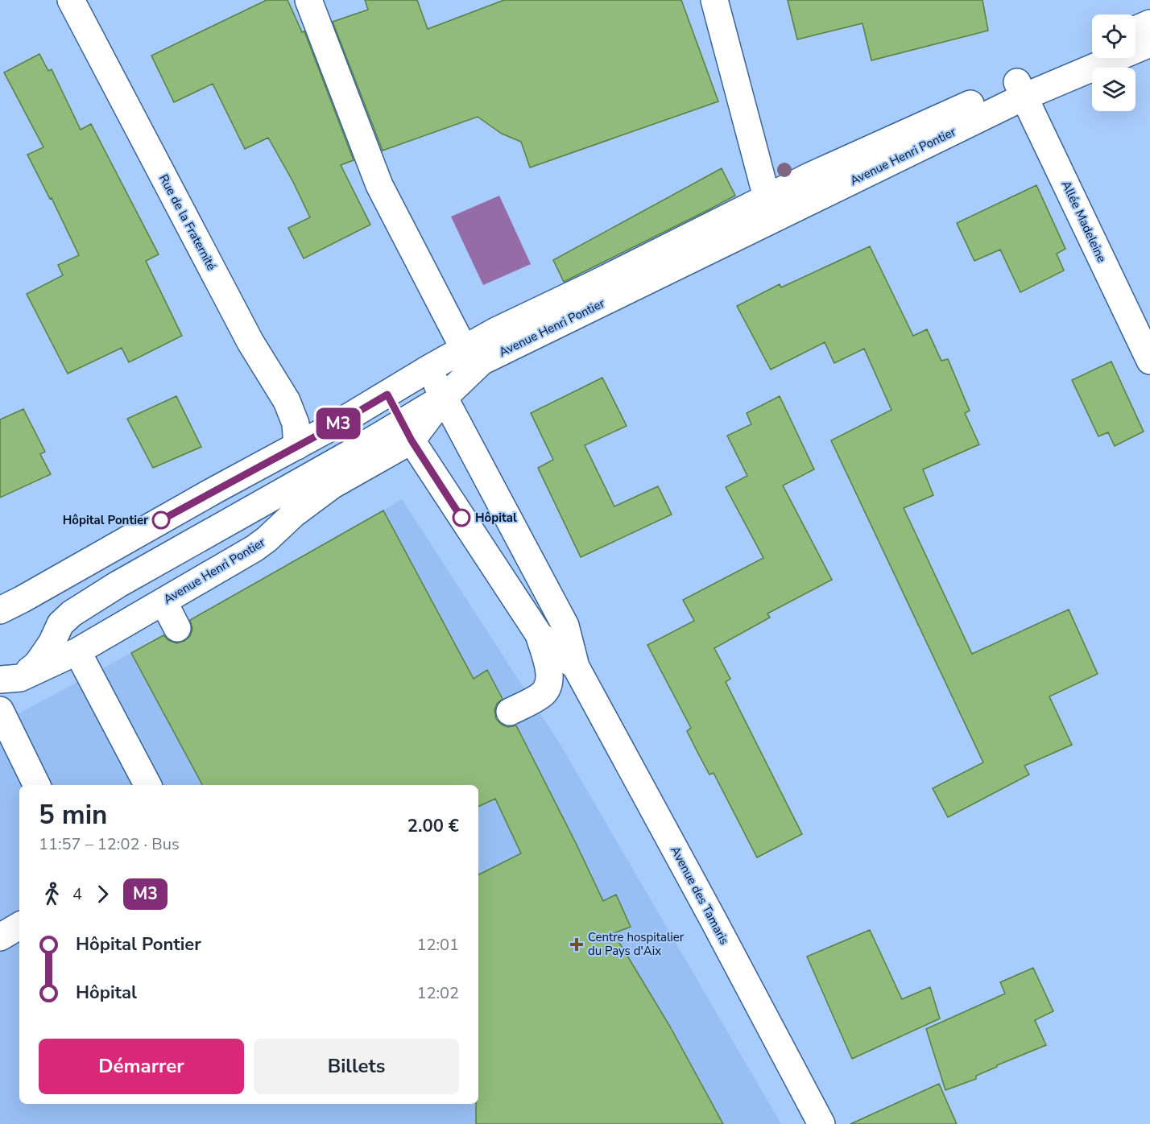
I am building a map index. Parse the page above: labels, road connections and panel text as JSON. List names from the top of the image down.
{
  "streets": {
    "street": [
      "Avenue Henri Pontier",
      "Allée Madeleine",
      "Rue de la Fraternité",
      "Avenue des Tamaris"
    ]
  },
  "crossings": [
    ["Avenue Henri Pontier", "Allée Madeleine"],
    ["Avenue Henri Pontier", "Rue de la Fraternité"],
    ["Avenue Henri Pontier", "Avenue des Tamaris"]
  ],
  "places": {
    "other": ["Hôpital", "Hôpital Pontier"],
    "health": ["Centre hospitalier du Pays d'Aix"]
  },
  "lines": ["bus line M3"],
  "page": {
    "on_map": "M3",
    "heading": ["5 min", "11:57 – 12:02 · Bus", "2.00 €"],
    "legs": ["4", "M3"],
    "list": [
      {
        "name": "Hôpital Pontier",
        "value": "12:01"
      },
      {
        "name": "Hôpital",
        "value": "12:02"
      }
    ],
    "buttons": ["Démarrer", "Billets"]
  }
}
